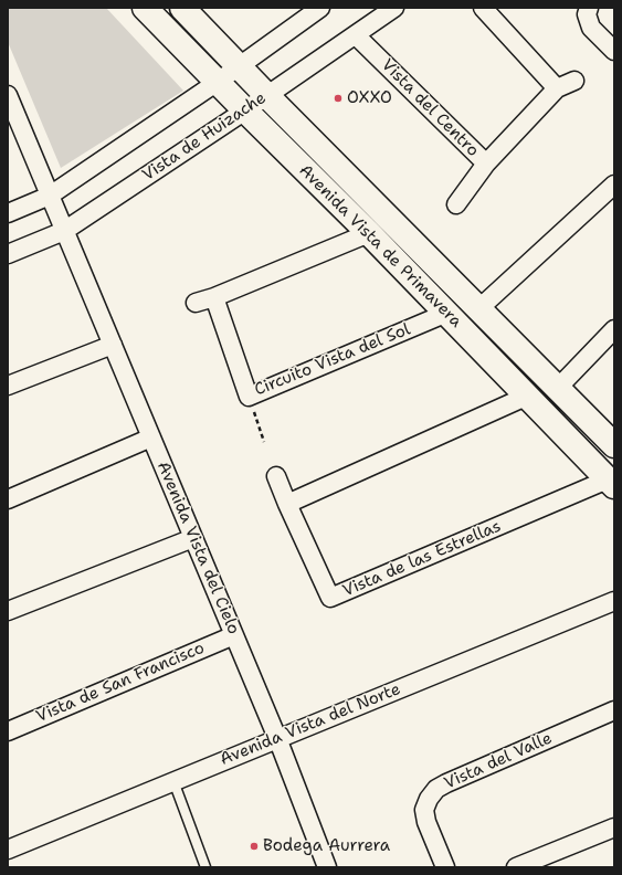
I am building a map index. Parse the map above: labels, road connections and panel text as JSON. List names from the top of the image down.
{
  "streets": {
    "main road": ["Avenida Vista de Primavera"],
    "street": [
      "Vista del Centro",
      "Vista de Huizache",
      "Circuito Vista del Sol",
      "Avenida Vista del Cielo",
      "Vista de las Estrellas",
      "Vista de San Francisco",
      "Avenida Vista del Norte",
      "Vista del Valle"
    ]
  },
  "crossings": [
    ["Vista del Centro", "Vista de Huizache"],
    ["Vista de Huizache", "Avenida Vista de Primavera"],
    ["Vista de Huizache", "Avenida Vista del Cielo"],
    ["Avenida Vista de Primavera", "Circuito Vista del Sol"],
    ["Avenida Vista de Primavera", "Vista de las Estrellas"],
    ["Avenida Vista del Cielo", "Vista de San Francisco"],
    ["Avenida Vista del Cielo", "Avenida Vista del Norte"]
  ],
  "places": ["OXXO", "Bodega Aurrera"]
}
